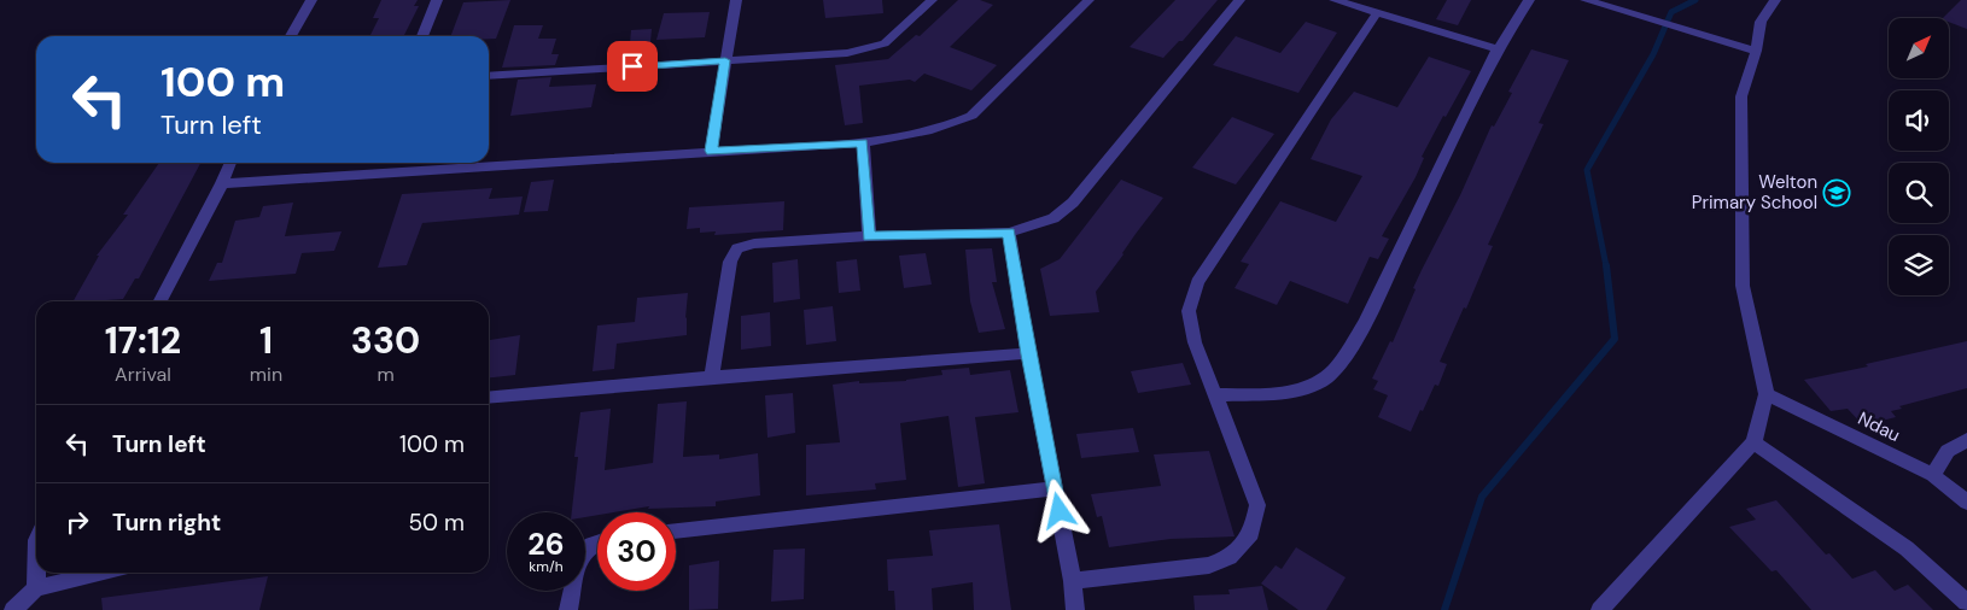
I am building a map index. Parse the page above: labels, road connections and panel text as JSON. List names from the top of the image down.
{
  "streets": {
    "street": ["Ndau"]
  },
  "places": {
    "school or university": ["Welton Primary School"]
  },
  "north": "top right",
  "page": {
    "turn": ["100 m", "Turn left"],
    "eta": [
      "17:12",
      "Arrival",
      "1",
      "min",
      "330",
      "m"
    ],
    "list": [
      {
        "name": "Turn left",
        "value": "100 m"
      },
      {
        "name": "Turn right",
        "value": "50 m"
      }
    ],
    "speed": "26 km/h",
    "limit": "30"
  }
}
